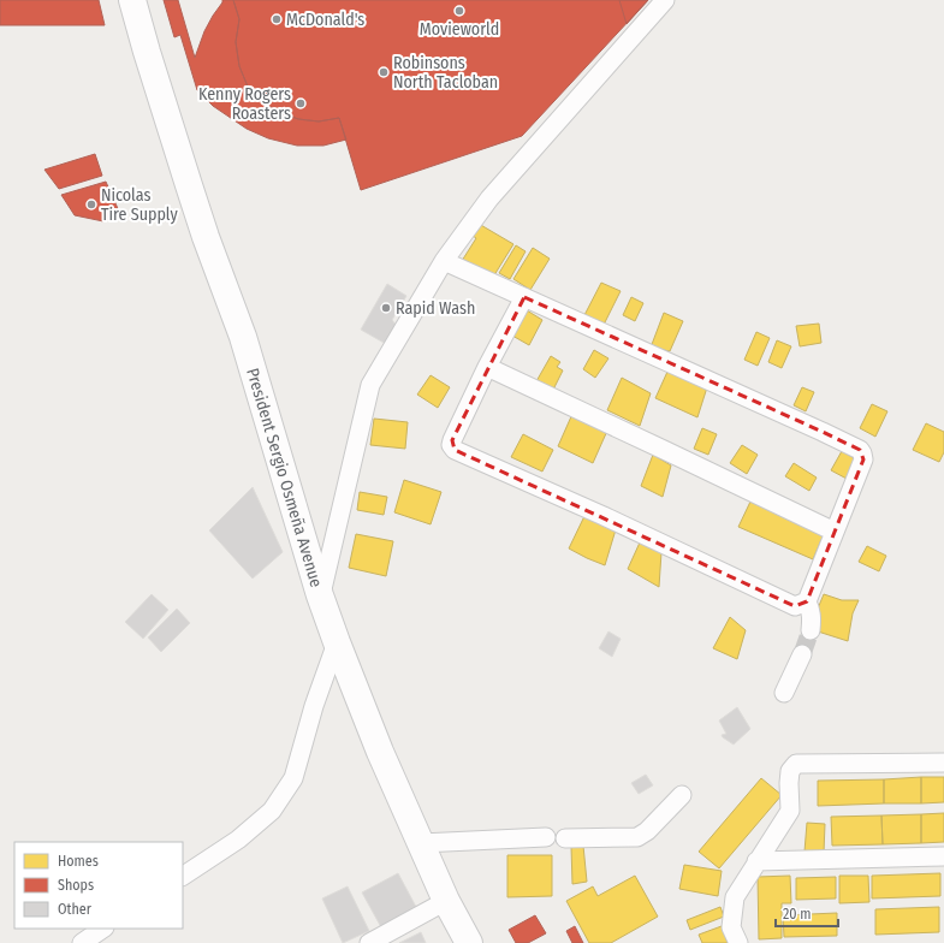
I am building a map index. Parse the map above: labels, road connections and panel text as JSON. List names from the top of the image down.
{
  "streets": {
    "main road": ["President Sergio Osmeña Avenue"]
  },
  "places": [
    "Movieworld",
    "McDonald's",
    "Robinsons North Tacloban",
    "Kenny Rogers Roasters",
    "Nicolas Tire Supply",
    "Rapid Wash"
  ],
  "legend": ["Homes", "Shops", "Other"],
  "scale_bar": "20 m"
}
